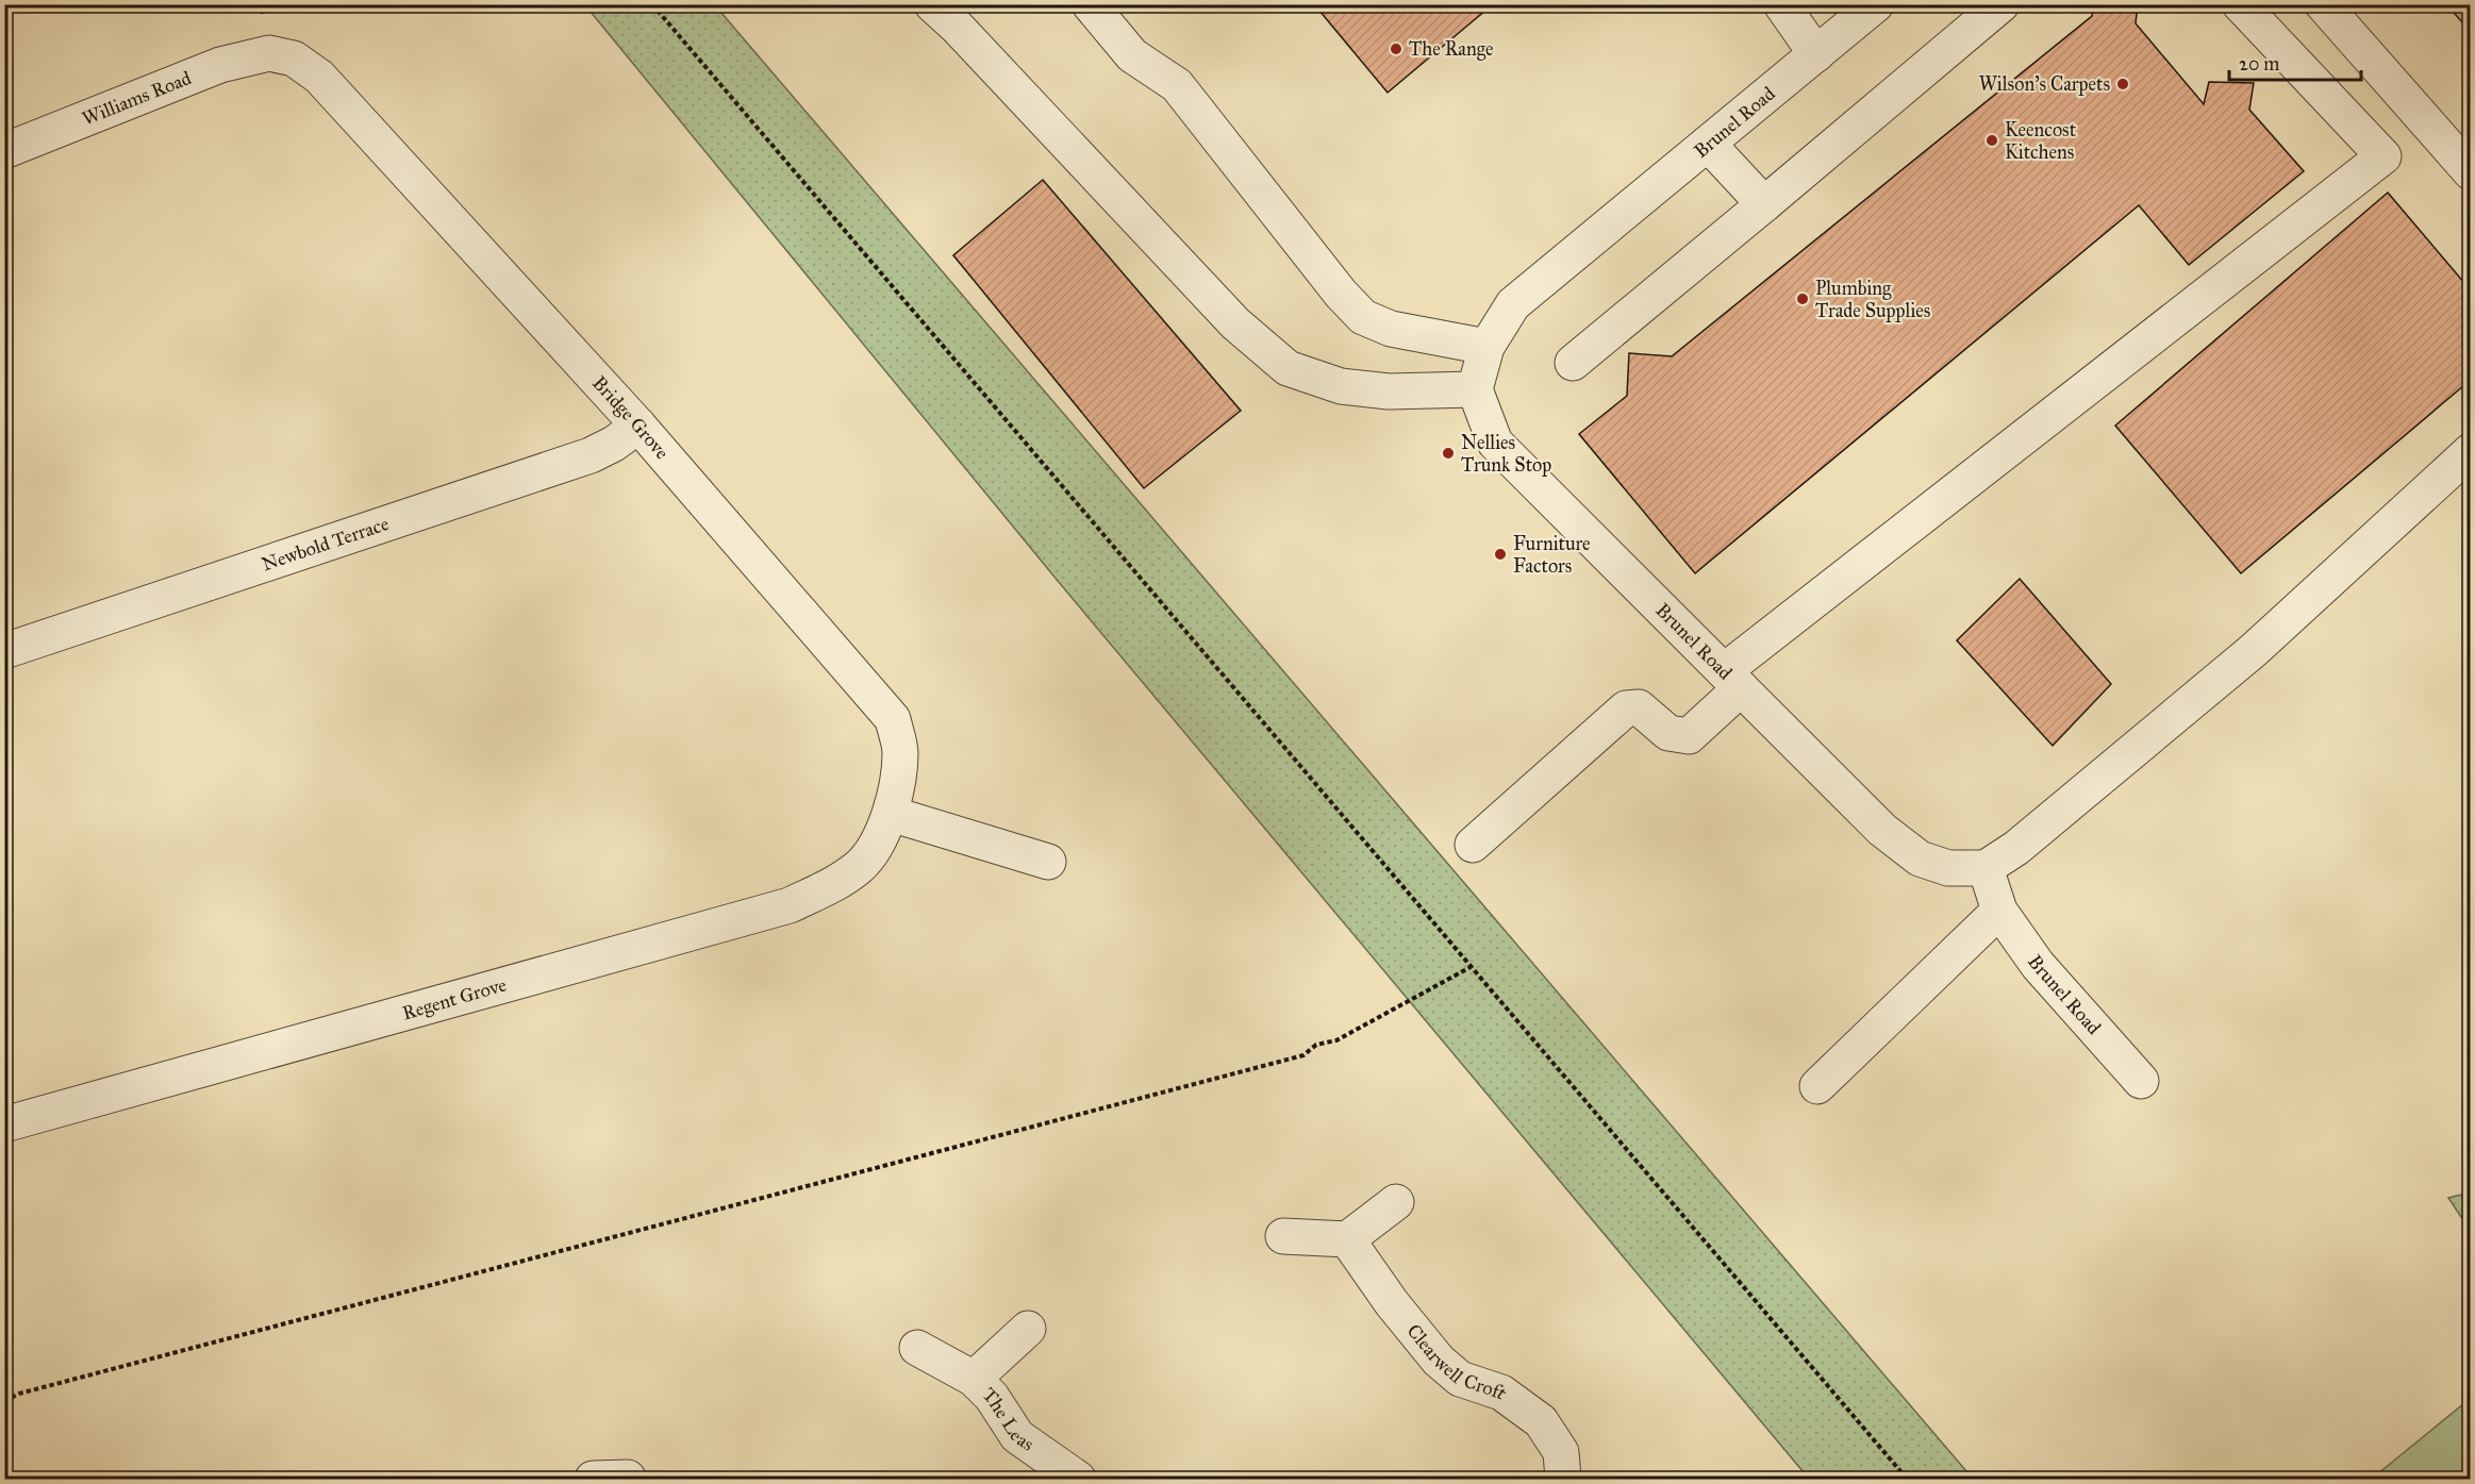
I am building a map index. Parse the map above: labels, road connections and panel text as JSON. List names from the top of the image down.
{
  "streets": {
    "street": [
      "Williams Road",
      "Brunel Road",
      "Bridge Grove",
      "Newbold Terrace",
      "Regent Grove",
      "Clearwell Croft",
      "The Leas"
    ]
  },
  "crossings": [
    ["Williams Road", "Bridge Grove"],
    ["Bridge Grove", "Newbold Terrace"],
    ["Bridge Grove", "Regent Grove"]
  ],
  "places": [
    "The Range",
    "Wilson's Carpets",
    "Keencost Kitchens",
    "Plumbing Trade Supplies",
    "Nellies Trunk Stop",
    "Furniture Factors"
  ],
  "scale_bar": "20 m"
}
